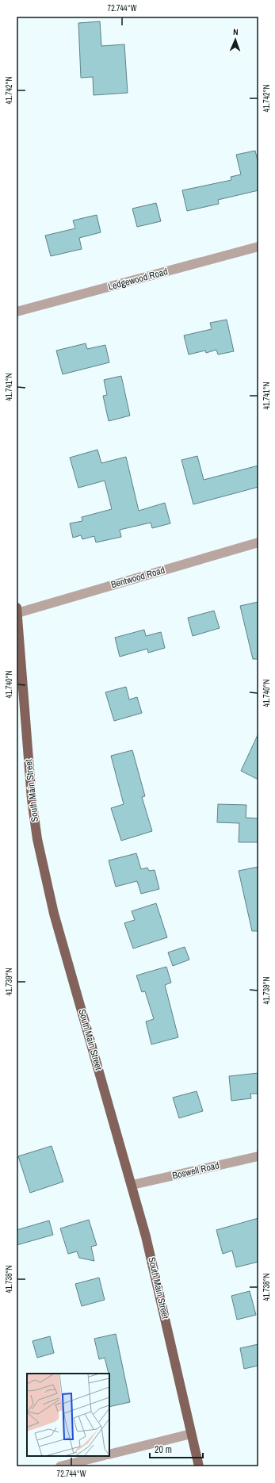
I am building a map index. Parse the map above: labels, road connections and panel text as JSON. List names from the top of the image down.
{
  "streets": {
    "main road": ["South Main Street"],
    "street": ["Ledgewood Road", "Bentwood Road", "Boswell Road"]
  },
  "crossings": [
    ["Bentwood Road", "South Main Street"],
    ["South Main Street", "Boswell Road"]
  ],
  "scale_bar": "20 m",
  "north": "top",
  "coordinates": [
    "72.744°W",
    "41.742°N",
    "41.741°N",
    "41.740°N",
    "41.739°N",
    "41.738°N"
  ]
}
